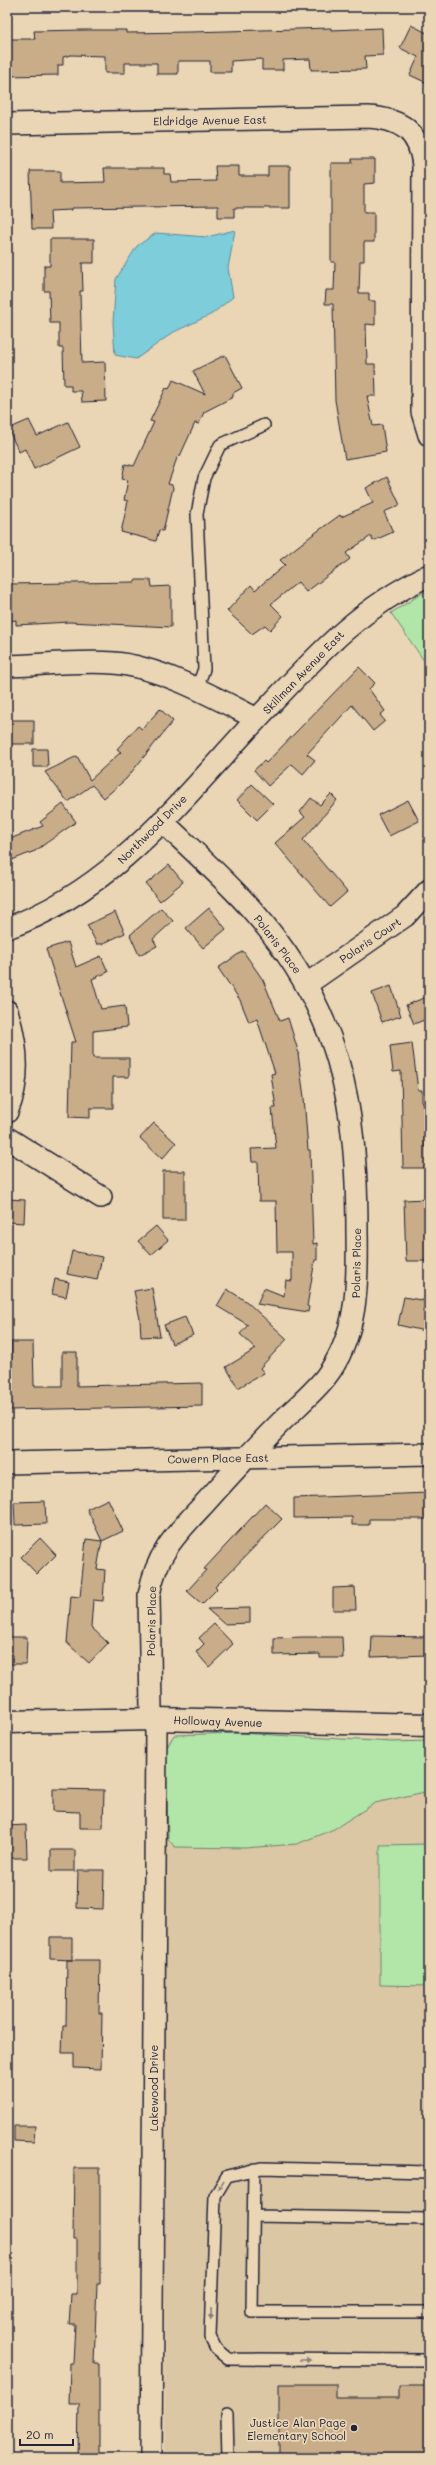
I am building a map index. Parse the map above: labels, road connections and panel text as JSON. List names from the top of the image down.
{
  "streets": {
    "street": [
      "Eldridge Avenue East",
      "Skillman Avenue East",
      "Northwood Drive",
      "Polaris Court",
      "Polaris Place",
      "Cowern Place East",
      "Holloway Avenue",
      "Lakewood Drive"
    ]
  },
  "crossings": [
    ["Skillman Avenue East", "Northwood Drive"],
    ["Northwood Drive", "Polaris Place"],
    ["Polaris Court", "Polaris Place"],
    ["Polaris Place", "Cowern Place East"],
    ["Polaris Place", "Holloway Avenue"],
    ["Polaris Place", "Lakewood Drive"],
    ["Holloway Avenue", "Lakewood Drive"]
  ],
  "places": ["Justice Alan Page Elementary School"],
  "scale_bar": "20 m"
}
